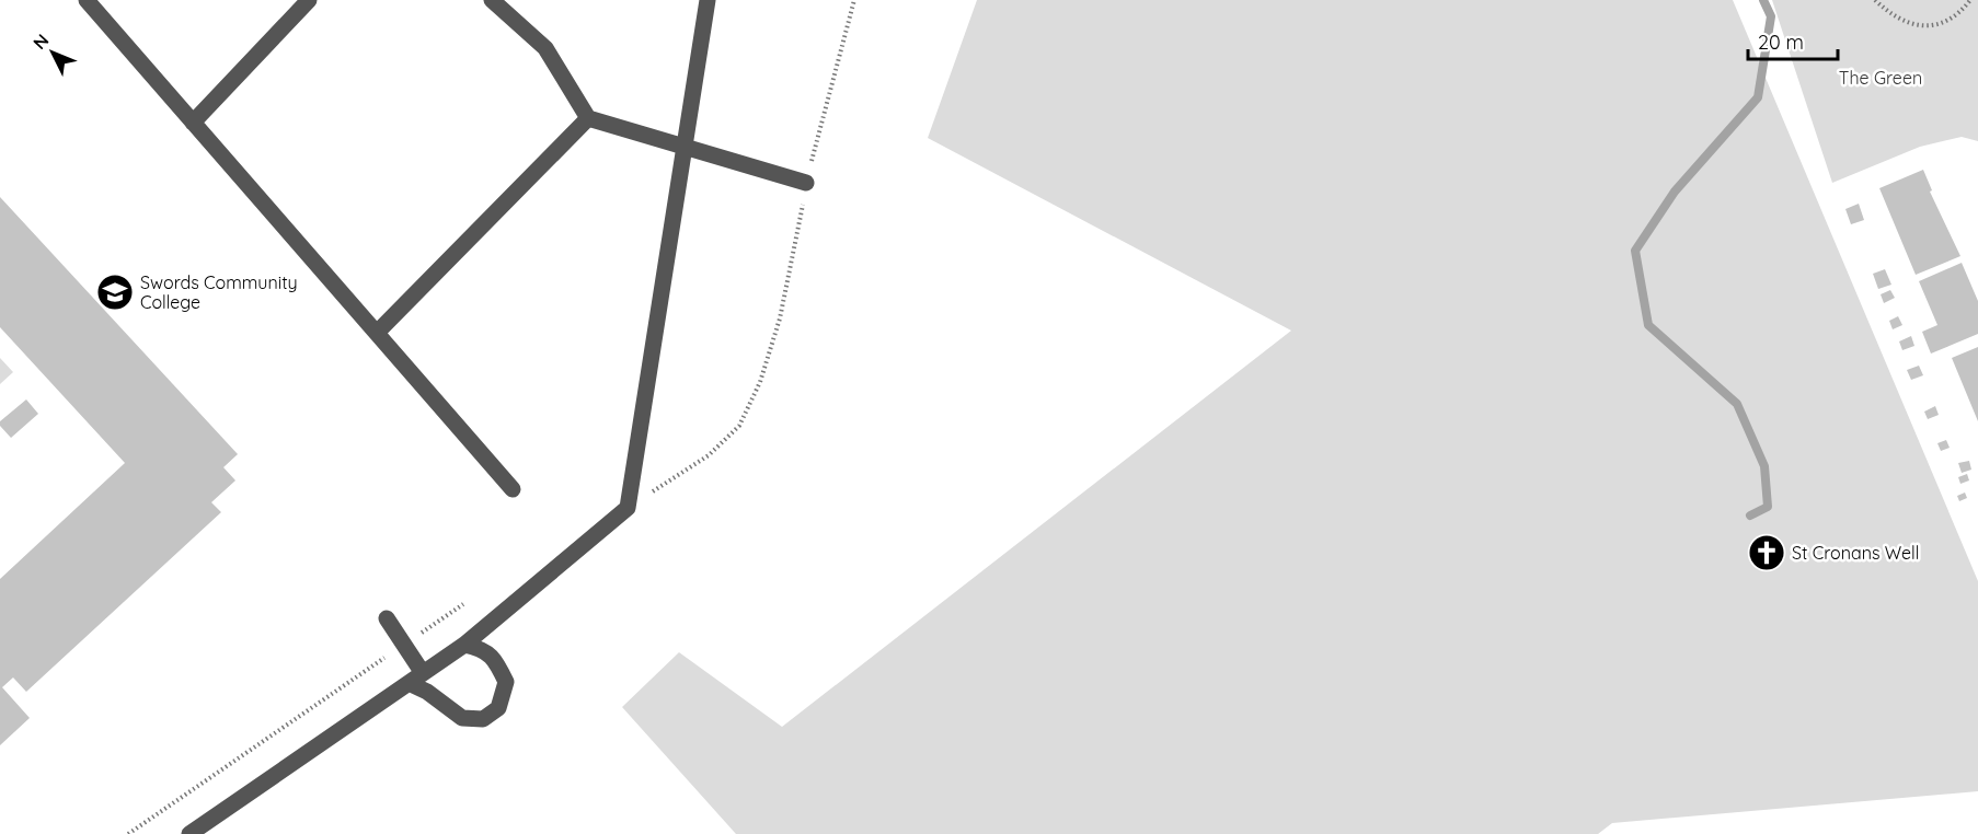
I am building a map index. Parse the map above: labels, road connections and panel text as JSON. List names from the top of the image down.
{
  "parks": ["The Green"],
  "places": {
    "school or university": ["Swords Community College"],
    "church": ["St Cronans Well"]
  },
  "scale_bar": "20 m",
  "north": "top left"
}
